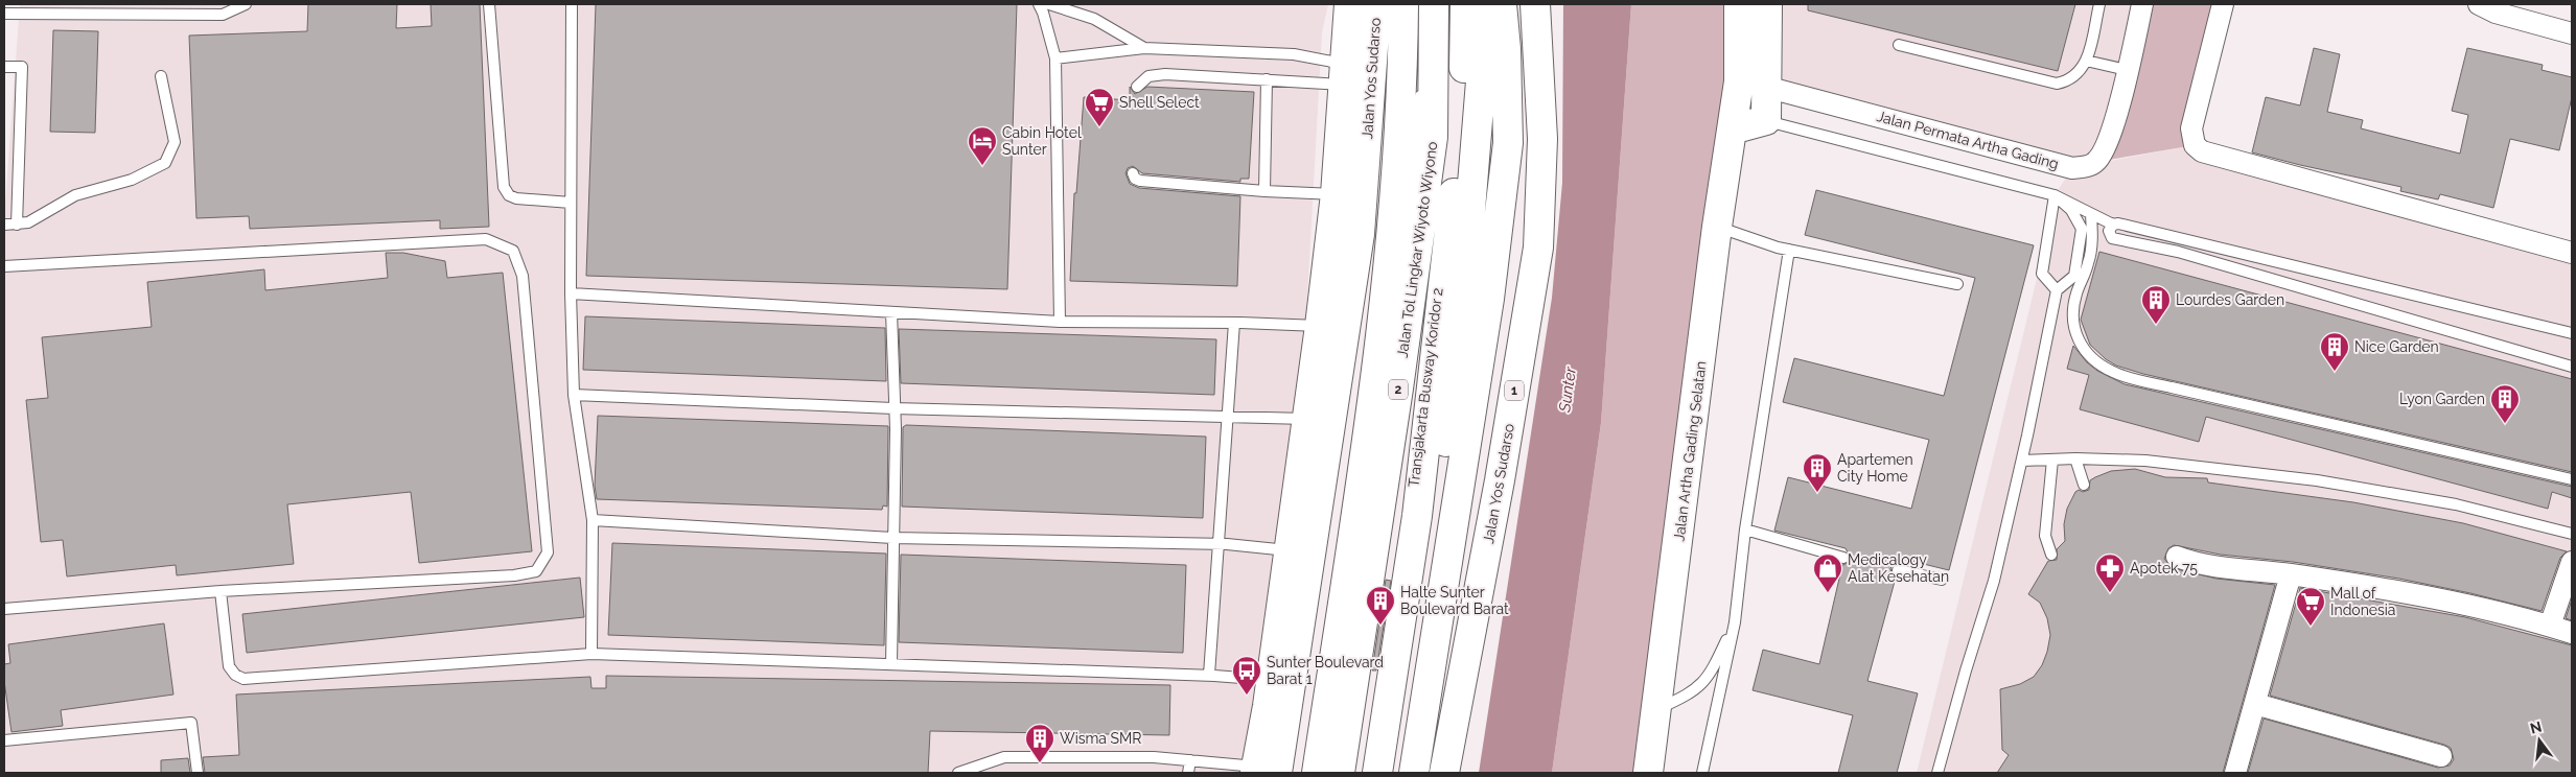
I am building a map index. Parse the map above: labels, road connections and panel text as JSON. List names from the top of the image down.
{
  "streets": {
    "main road": [
      "Jalan Yos Sudarso",
      "Jalan Tol Lingkar Wiyoto Wiyono",
      "2",
      "1",
      "Jalan Artha Gading Selatan"
    ],
    "street": ["Jalan Permata Artha Gading"],
    "lane": ["Transjakarta Busway Koridor 2"]
  },
  "crossings": [
    ["Jalan Permata Artha Gading", "Jalan Artha Gading Selatan"]
  ],
  "water": ["Sunter"],
  "places": {
    "supermarket": ["Shell Select", "Mall of Indonesia"],
    "hotel": ["Cabin Hotel Sunter"],
    "building": [
      "Lourdes Garden",
      "Nice Garden",
      "Lyon Garden",
      "Apartemen City Home",
      "Halte Sunter Boulevard Barat",
      "Wisma SMR"
    ],
    "shop": ["Medicalogy Alat Kesehatan"],
    "pharmacy": ["Apotek 75"],
    "bus stop": ["Sunter Boulevard Barat 1"]
  },
  "north": "top"
}
